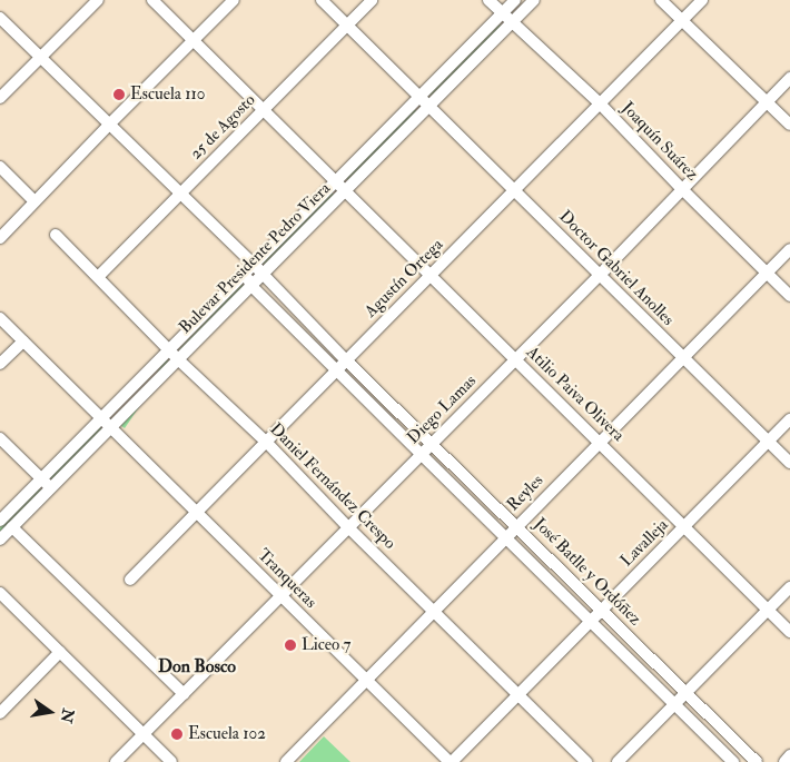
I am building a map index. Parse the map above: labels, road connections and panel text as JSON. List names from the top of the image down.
{
  "streets": {
    "street": [
      "25 de Agosto",
      "Joaquín Suárez",
      "Bulevar Presidente Pedro Viera",
      "Doctor Gabriel Anolles",
      "Agustín Ortega",
      "Atilio Paiva Olivera",
      "Diego Lamas",
      "Daniel Fernández Crespo",
      "Reyles",
      "Lavalleja",
      "José Batlle y Ordóñez",
      "Tranqueras"
    ]
  },
  "crossings": [
    ["25 de Agosto", "Doctor Gabriel Anolles"],
    ["25 de Agosto", "Atilio Paiva Olivera"],
    ["25 de Agosto", "Daniel Fernández Crespo"],
    ["25 de Agosto", "José Batlle y Ordóñez"],
    ["Joaquín Suárez", "Bulevar Presidente Pedro Viera"],
    ["Joaquín Suárez", "Agustín Ortega"],
    ["Joaquín Suárez", "Diego Lamas"],
    ["Joaquín Suárez", "Reyles"],
    ["Bulevar Presidente Pedro Viera", "Doctor Gabriel Anolles"],
    ["Bulevar Presidente Pedro Viera", "Atilio Paiva Olivera"],
    ["Bulevar Presidente Pedro Viera", "Daniel Fernández Crespo"],
    ["Bulevar Presidente Pedro Viera", "José Batlle y Ordóñez"],
    ["Bulevar Presidente Pedro Viera", "Tranqueras"],
    ["Doctor Gabriel Anolles", "Agustín Ortega"],
    ["Doctor Gabriel Anolles", "Diego Lamas"],
    ["Doctor Gabriel Anolles", "Reyles"],
    ["Doctor Gabriel Anolles", "Lavalleja"],
    ["Agustín Ortega", "Atilio Paiva Olivera"],
    ["Agustín Ortega", "Daniel Fernández Crespo"],
    ["Agustín Ortega", "José Batlle y Ordóñez"],
    ["Agustín Ortega", "Tranqueras"],
    ["Atilio Paiva Olivera", "Diego Lamas"],
    ["Atilio Paiva Olivera", "Reyles"],
    ["Atilio Paiva Olivera", "Lavalleja"],
    ["Diego Lamas", "Daniel Fernández Crespo"],
    ["Diego Lamas", "José Batlle y Ordóñez"],
    ["Diego Lamas", "Tranqueras"],
    ["Daniel Fernández Crespo", "Reyles"],
    ["Daniel Fernández Crespo", "Lavalleja"],
    ["Reyles", "José Batlle y Ordóñez"],
    ["Reyles", "Tranqueras"],
    ["Lavalleja", "José Batlle y Ordóñez"],
    ["Lavalleja", "Tranqueras"]
  ],
  "districts": ["Don Bosco"],
  "places": ["Escuela 110", "Liceo 7", "Escuela 102"],
  "north": "right"
}
